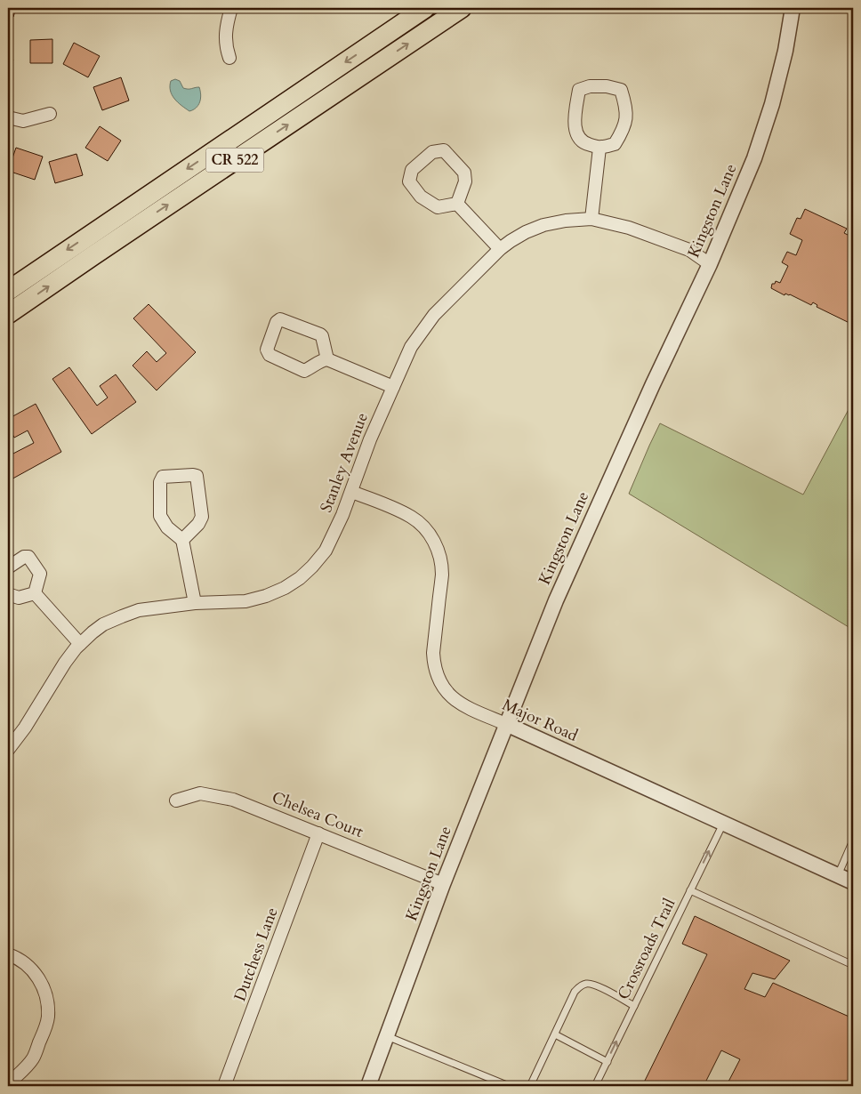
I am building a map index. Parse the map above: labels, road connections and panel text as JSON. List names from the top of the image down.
{
  "streets": {
    "main road": ["CR 522"],
    "street": [
      "Kingston Lane",
      "Stanley Avenue",
      "Major Road",
      "Chelsea Court",
      "Dutchess Lane"
    ],
    "lane": ["Crossroads Trail"]
  },
  "crossings": [
    ["Kingston Lane", "Stanley Avenue"],
    ["Kingston Lane", "Major Road"],
    ["Kingston Lane", "Chelsea Court"],
    ["Stanley Avenue", "Major Road"],
    ["Major Road", "Crossroads Trail"],
    ["Chelsea Court", "Dutchess Lane"]
  ],
  "one_way": ["Crossroads Trail"]
}
